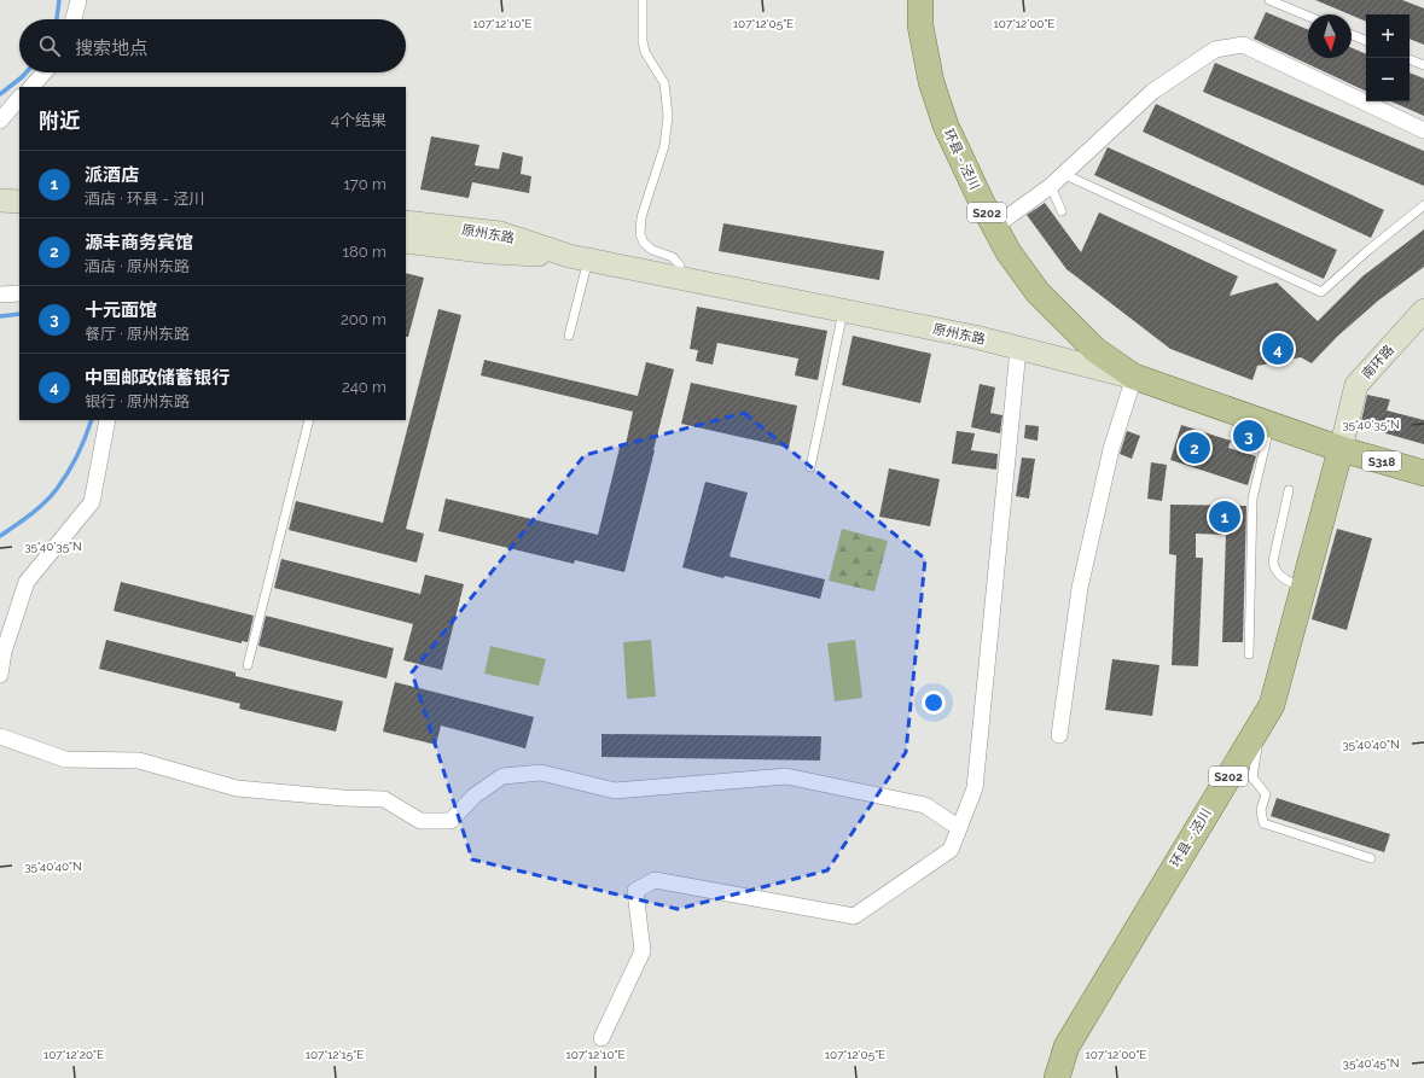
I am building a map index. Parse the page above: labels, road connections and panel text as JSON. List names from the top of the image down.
{
  "streets": {
    "main road": [
      "环县 - 泾川",
      "S202",
      "原州东路",
      "南环路",
      "S318"
    ]
  },
  "crossings": [
    ["环县 - 泾川", "原州东路"],
    ["环县 - 泾川", "南环路"],
    ["环县 - 泾川", "S318"],
    ["原州东路", "南环路"],
    ["原州东路", "S318"],
    ["南环路", "S318"]
  ],
  "north": "bottom",
  "page": {
    "map_buttons": ["+", "−"],
    "search": "搜索地点",
    "heading": ["附近", "4个结果"],
    "list": [
      {
        "mark": "1",
        "name": "派酒店",
        "note": "酒店 · 环县 - 泾川",
        "value": "170 m"
      },
      {
        "mark": "2",
        "name": "源丰商务宾馆",
        "note": "酒店 · 原州东路",
        "value": "180 m"
      },
      {
        "mark": "3",
        "name": "十元面馆",
        "note": "餐厅 · 原州东路",
        "value": "200 m"
      },
      {
        "mark": "4",
        "name": "中国邮政储蓄银行",
        "note": "银行 · 原州东路",
        "value": "240 m"
      }
    ],
    "pins": [
      "4",
      "3",
      "2",
      "1"
    ]
  },
  "coordinates": [
    "107°12'10\"E",
    "107°12'05\"E",
    "107°12'00\"E",
    "35°40'35\"N",
    "35°40'40\"N",
    "107°12'20\"E",
    "107°12'15\"E",
    "35°40'45\"N"
  ]
}
